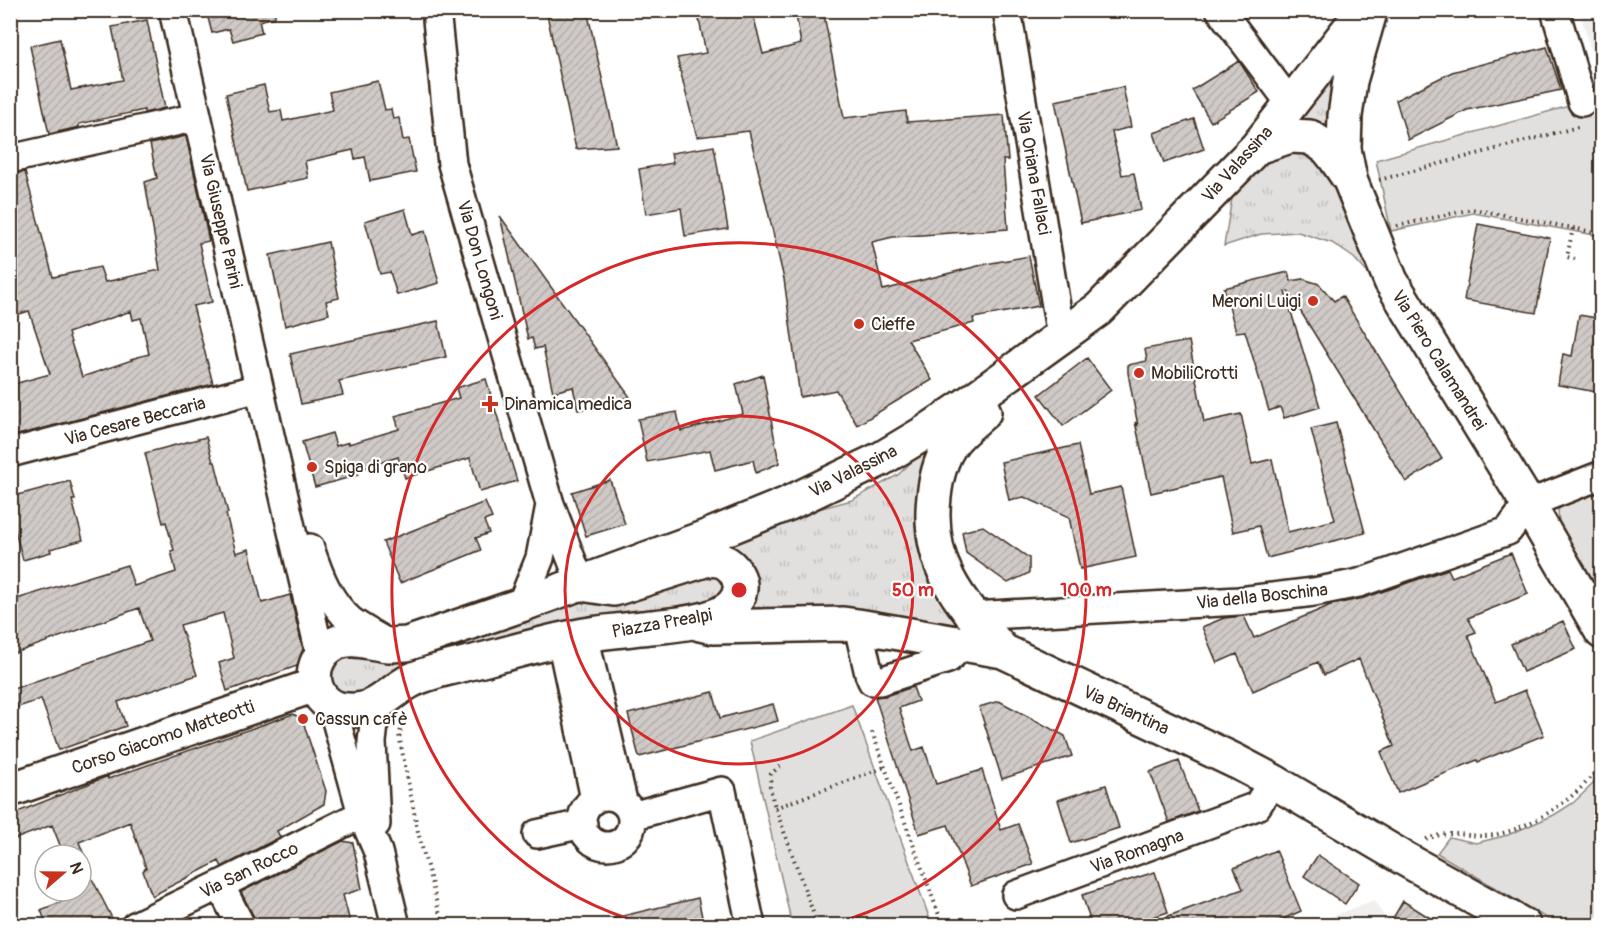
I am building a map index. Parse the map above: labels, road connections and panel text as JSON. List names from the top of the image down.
{
  "streets": {
    "main road": [
      "Via Valassina",
      "Via Piero Calamandrei",
      "Piazza Prealpi",
      "Via Briantina",
      "Corso Giacomo Matteotti"
    ],
    "street": [
      "Via Oriana Fallaci",
      "Via Giuseppe Parini",
      "Via Don Longoni",
      "Via Cesare Beccaria",
      "Via della Boschina",
      "Via Romagna",
      "Via San Rocco"
    ]
  },
  "crossings": [
    ["Via Valassina", "Via Oriana Fallaci"],
    ["Via Valassina", "Via Don Longoni"],
    ["Via Valassina", "Via Piero Calamandrei"],
    ["Via Valassina", "Via della Boschina"],
    ["Via Valassina", "Piazza Prealpi"],
    ["Via Valassina", "Via Briantina"],
    ["Via Giuseppe Parini", "Via Cesare Beccaria"],
    ["Via Giuseppe Parini", "Piazza Prealpi"],
    ["Via Giuseppe Parini", "Corso Giacomo Matteotti"],
    ["Via Giuseppe Parini", "Via San Rocco"],
    ["Via Don Longoni", "Piazza Prealpi"],
    ["Via Piero Calamandrei", "Via della Boschina"],
    ["Piazza Prealpi", "Corso Giacomo Matteotti"],
    ["Via Briantina", "Via Romagna"]
  ],
  "places": {
    "other": [
      "Meroni Luigi",
      "Cieffe",
      "MobiliCrotti",
      "Spiga di grano",
      "Cassun cafè"
    ],
    "health": ["Dinamica medica"]
  },
  "north": "right",
  "rings": ["50 m", "100 m"]
}
